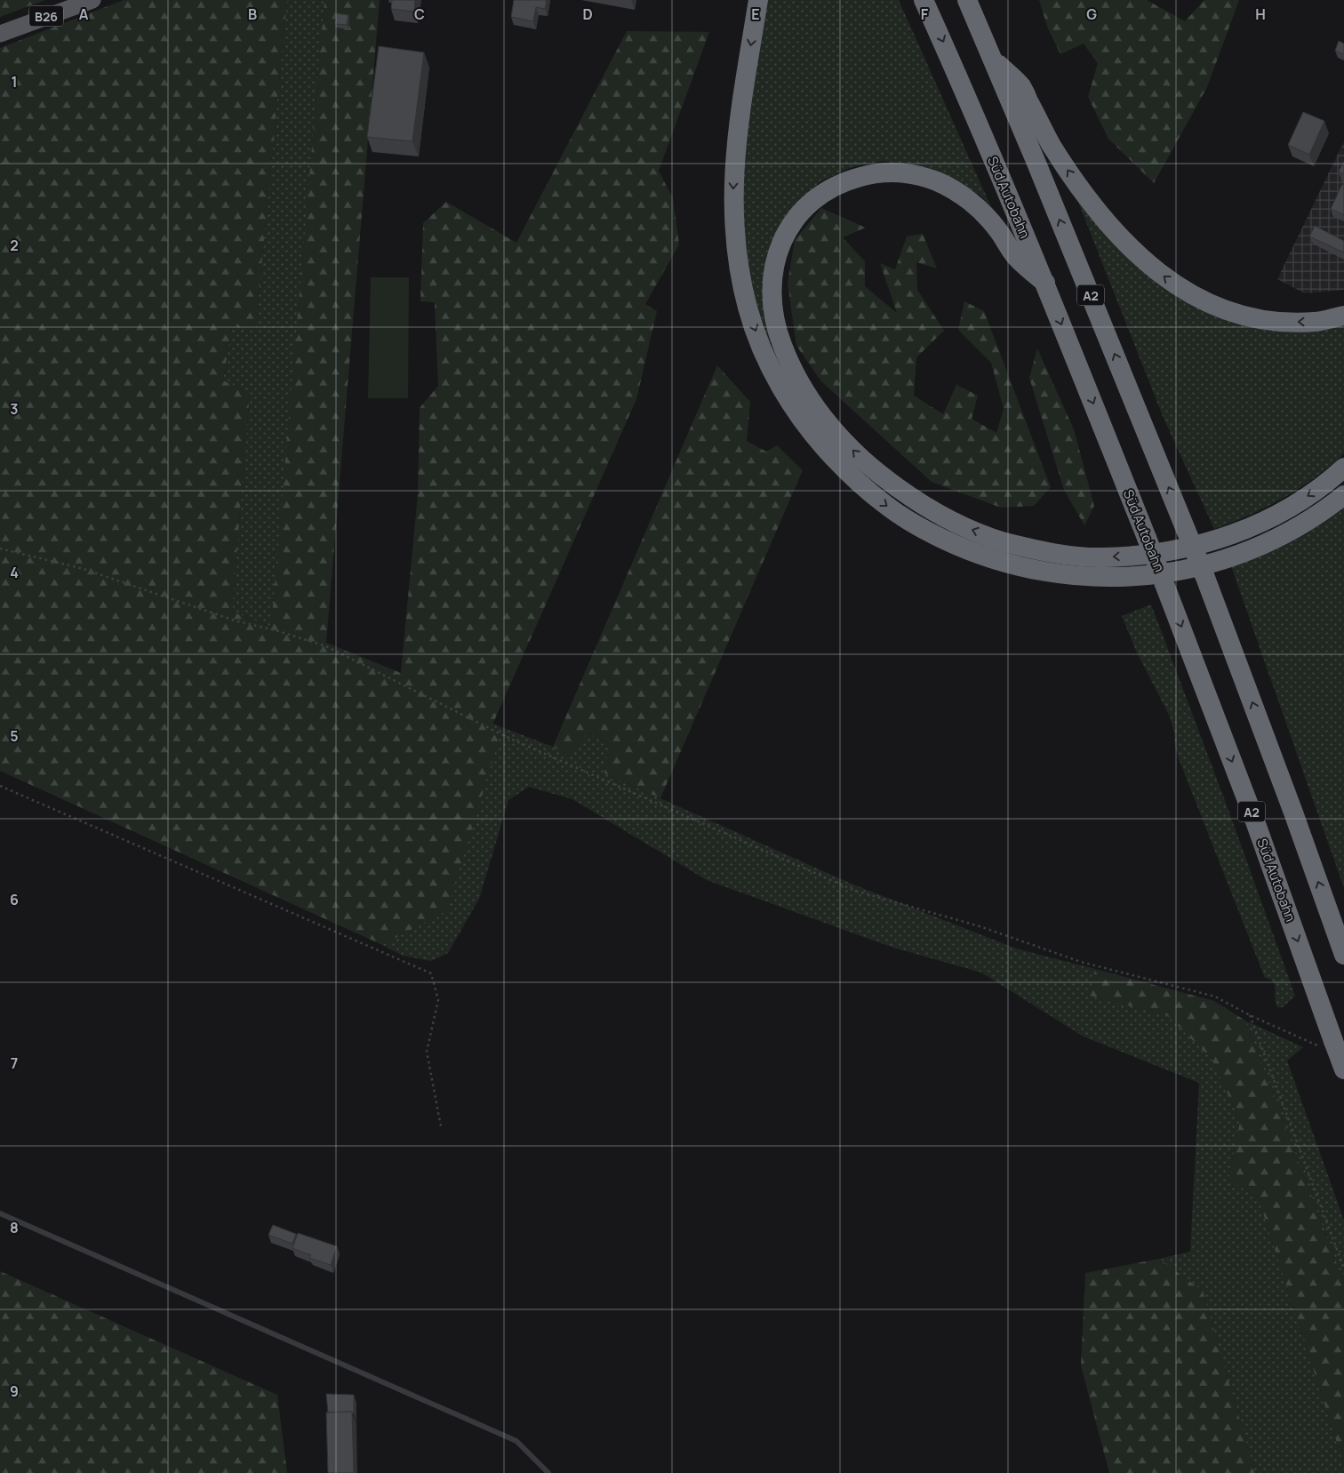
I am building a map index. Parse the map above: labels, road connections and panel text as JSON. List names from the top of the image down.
{
  "streets": {
    "highway": ["Süd Autobahn", "A2"],
    "main road": ["B26"]
  },
  "grid": {
    "columns": [
      "A",
      "B",
      "C",
      "D",
      "E",
      "F",
      "G",
      "H"
    ],
    "rows": [
      "1",
      "2",
      "3",
      "4",
      "5",
      "6",
      "7",
      "8",
      "9"
    ]
  }
}
